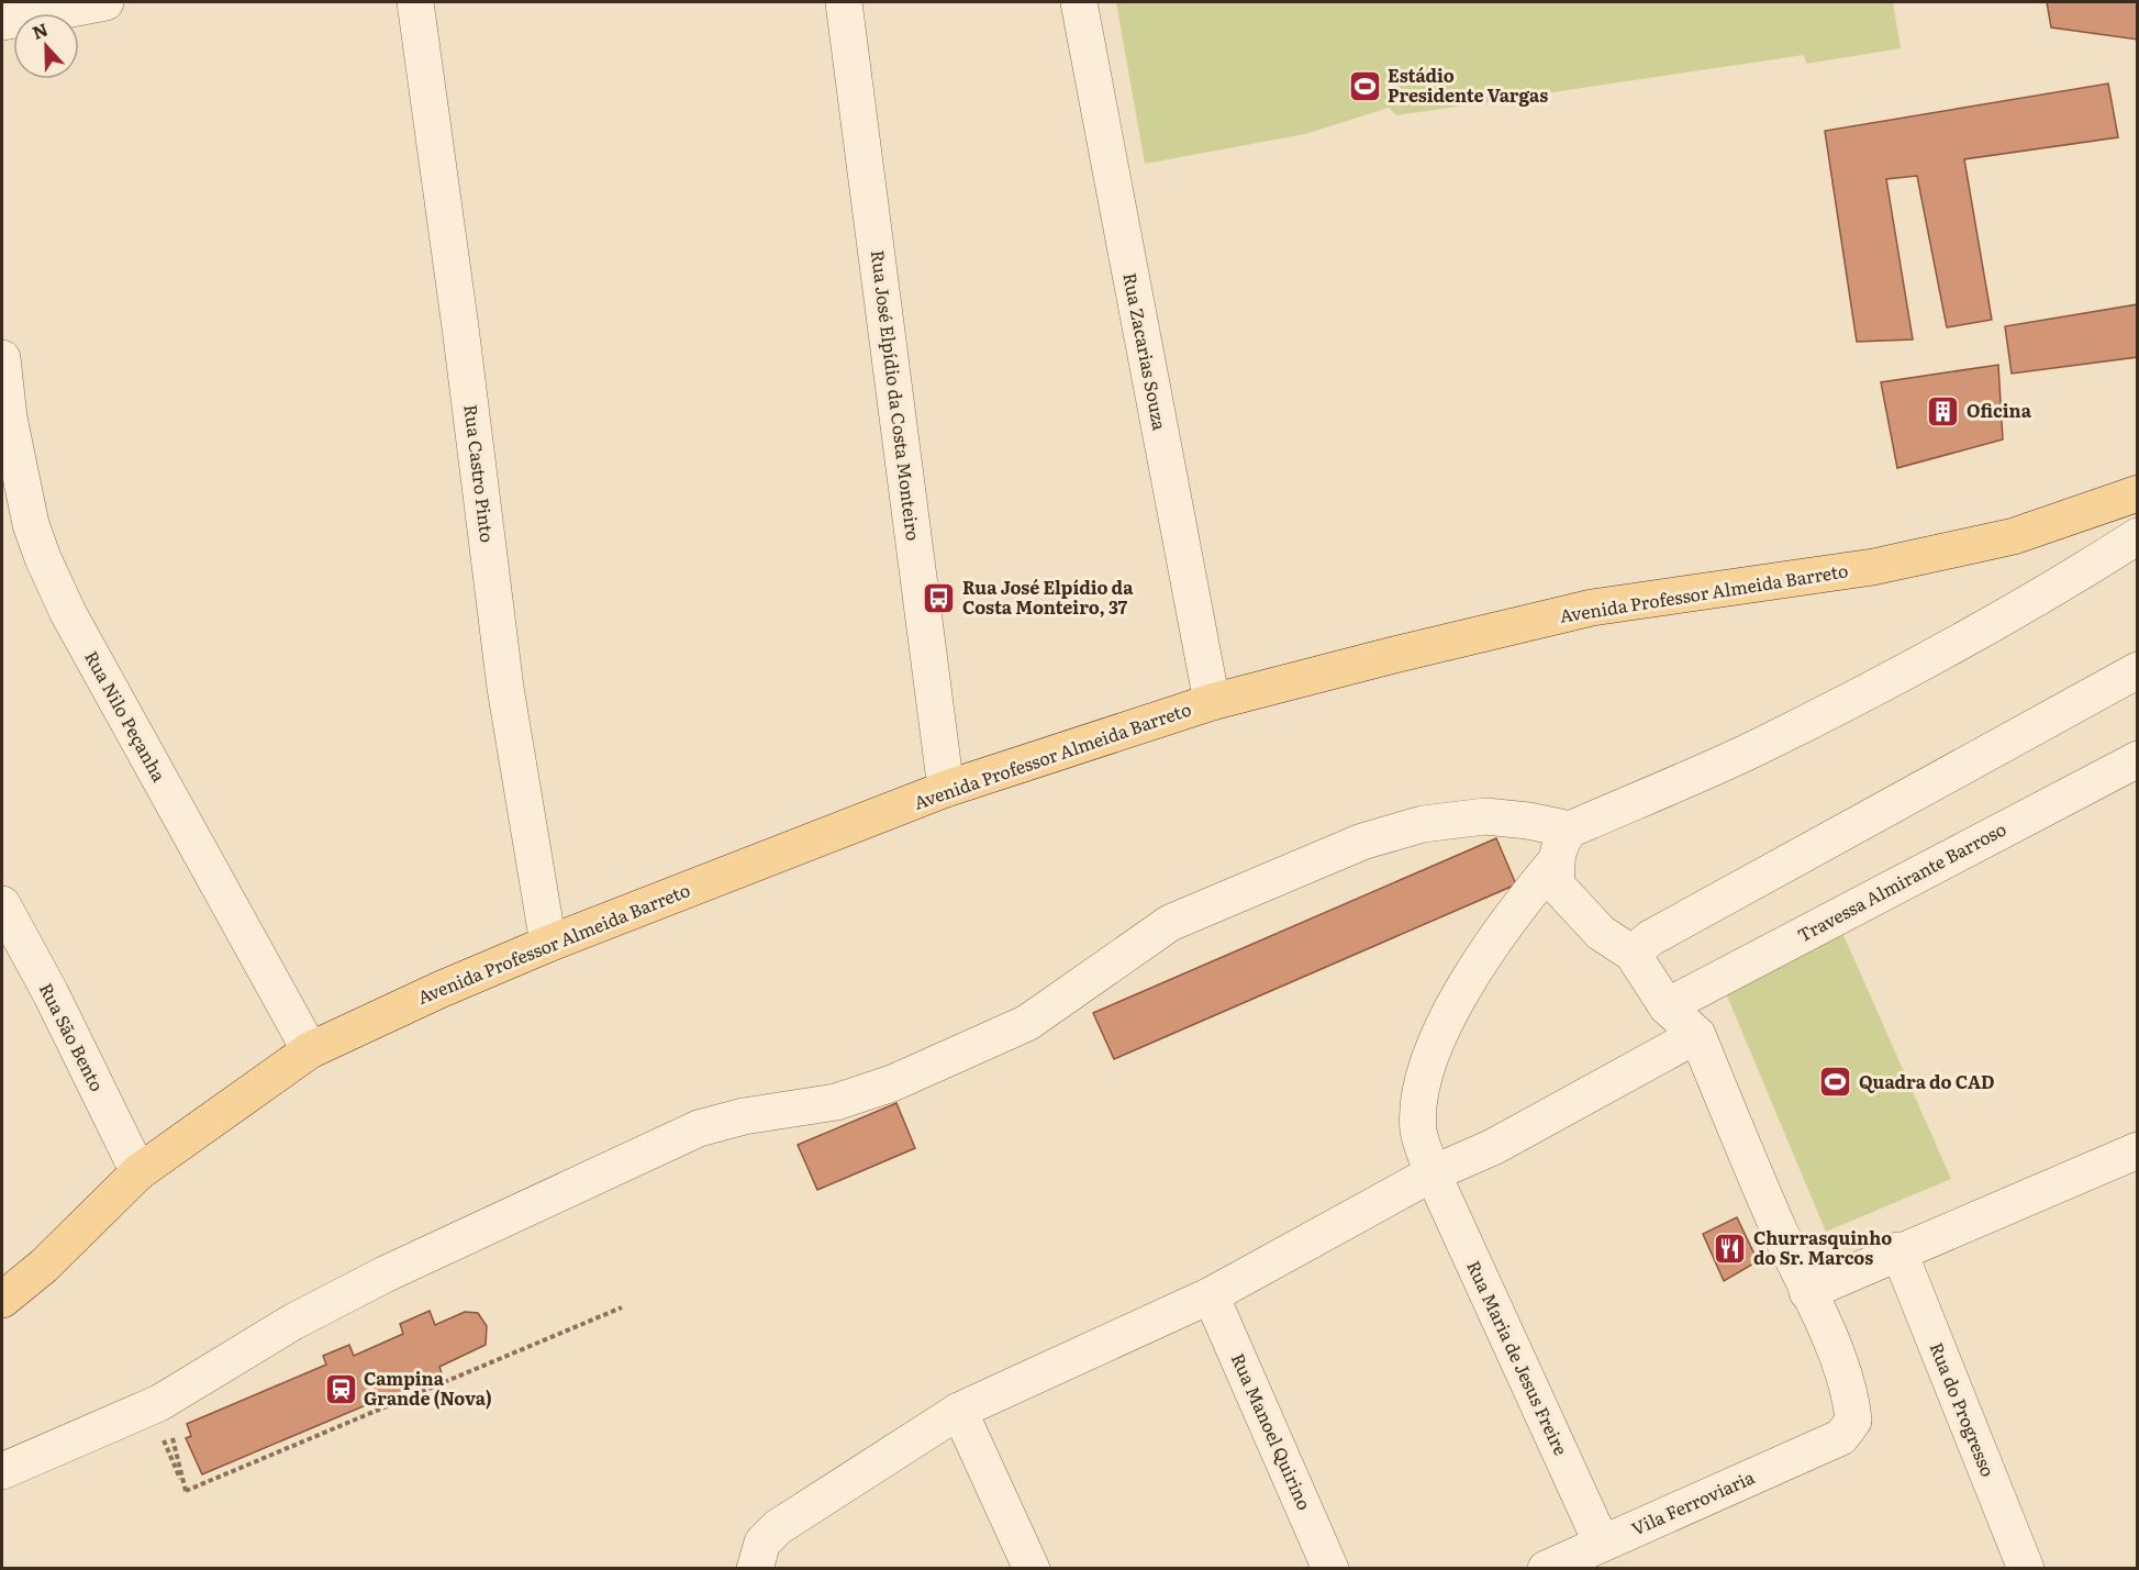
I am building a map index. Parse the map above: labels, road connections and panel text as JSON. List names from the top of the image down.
{
  "streets": {
    "main road": ["Avenida Professor Almeida Barreto"],
    "street": [
      "Rua Zacarias Souza",
      "Rua José Elpídio da Costa Monteiro",
      "Rua Castro Pinto",
      "Rua Nilo Peçanha",
      "Travessa Almirante Barroso",
      "Rua São Bento",
      "Rua Maria de Jesus Freire",
      "Rua do Progresso",
      "Rua Manoel Quirino",
      "Vila Ferroviaria"
    ]
  },
  "crossings": [
    ["Rua Zacarias Souza", "Avenida Professor Almeida Barreto"],
    ["Rua José Elpídio da Costa Monteiro", "Avenida Professor Almeida Barreto"],
    ["Rua Castro Pinto", "Avenida Professor Almeida Barreto"],
    ["Avenida Professor Almeida Barreto", "Rua Nilo Peçanha"],
    ["Avenida Professor Almeida Barreto", "Rua São Bento"],
    ["Rua Maria de Jesus Freire", "Vila Ferroviaria"]
  ],
  "places": {
    "sports": ["Estádio Presidente Vargas", "Quadra do CAD"],
    "building": ["Oficina"],
    "bus stop": ["Rua José Elpídio da Costa Monteiro, 37"],
    "restaurant": ["Churrasquinho do Sr. Marcos"],
    "station": ["Campina Grande (Nova)"]
  },
  "north": "top"
}
